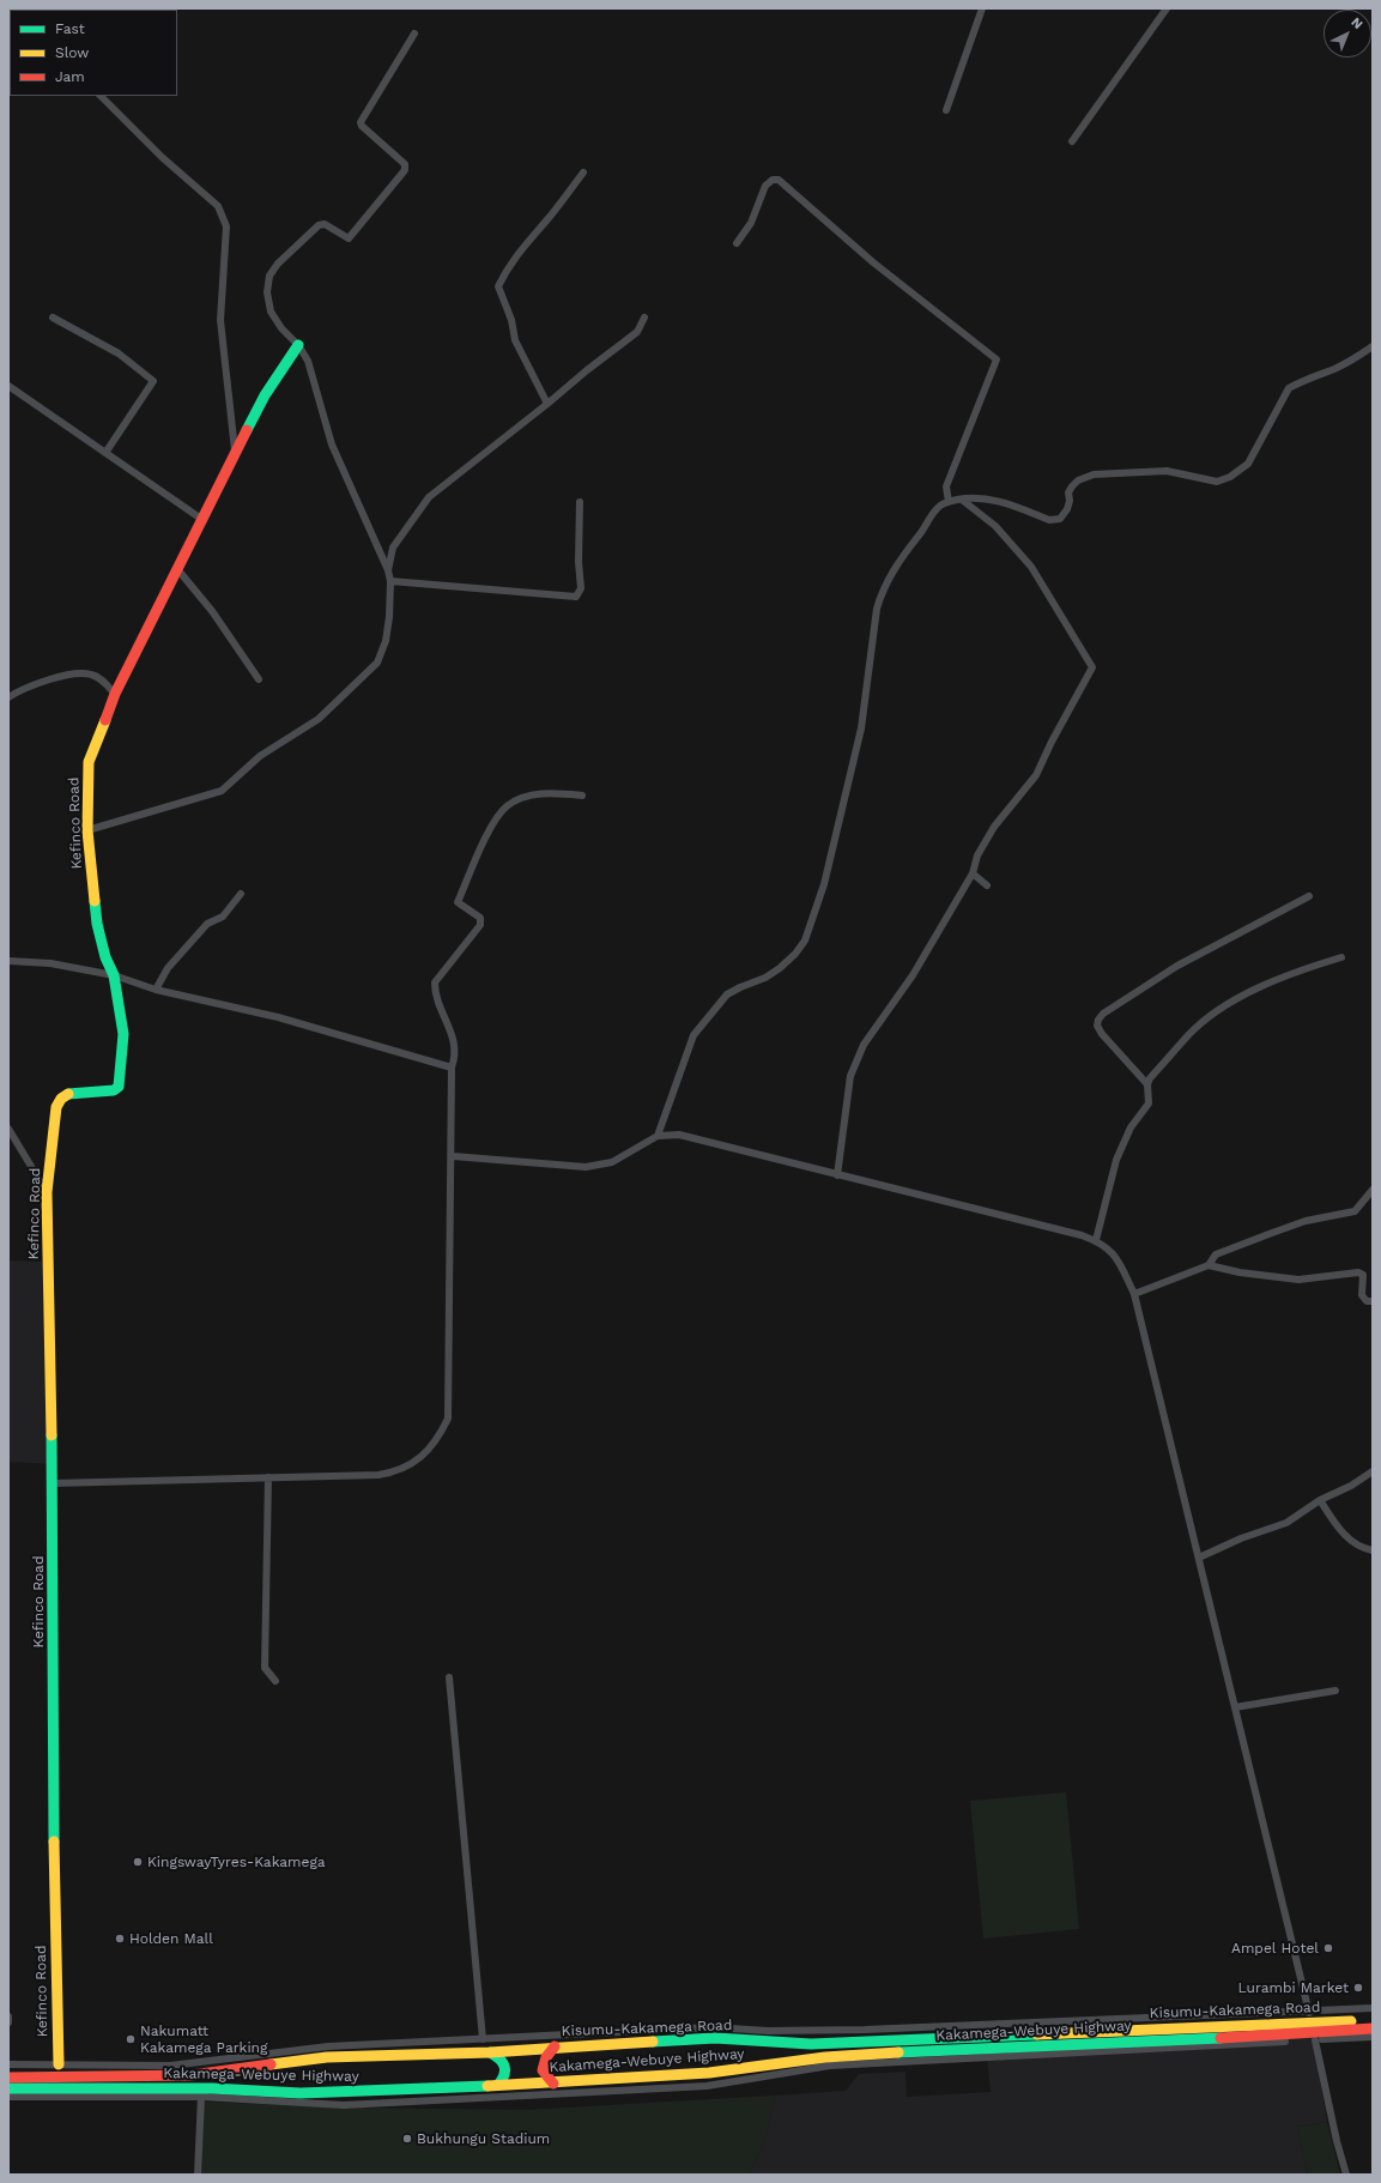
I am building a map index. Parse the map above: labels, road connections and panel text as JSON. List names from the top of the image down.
{
  "streets": {
    "main road": ["Kefinco Road", "Kisumu-Kakamega Road", "Kakamega-Webuye Highway"]
  },
  "places": [
    "KingswayTyres-Kakamega",
    "Holden Mall",
    "Ampel Hotel",
    "Lurambi Market",
    "Nakumatt Kakamega Parking",
    "Bukhungu Stadium"
  ],
  "legend": ["Fast", "Slow", "Jam"],
  "north": "top right"
}
